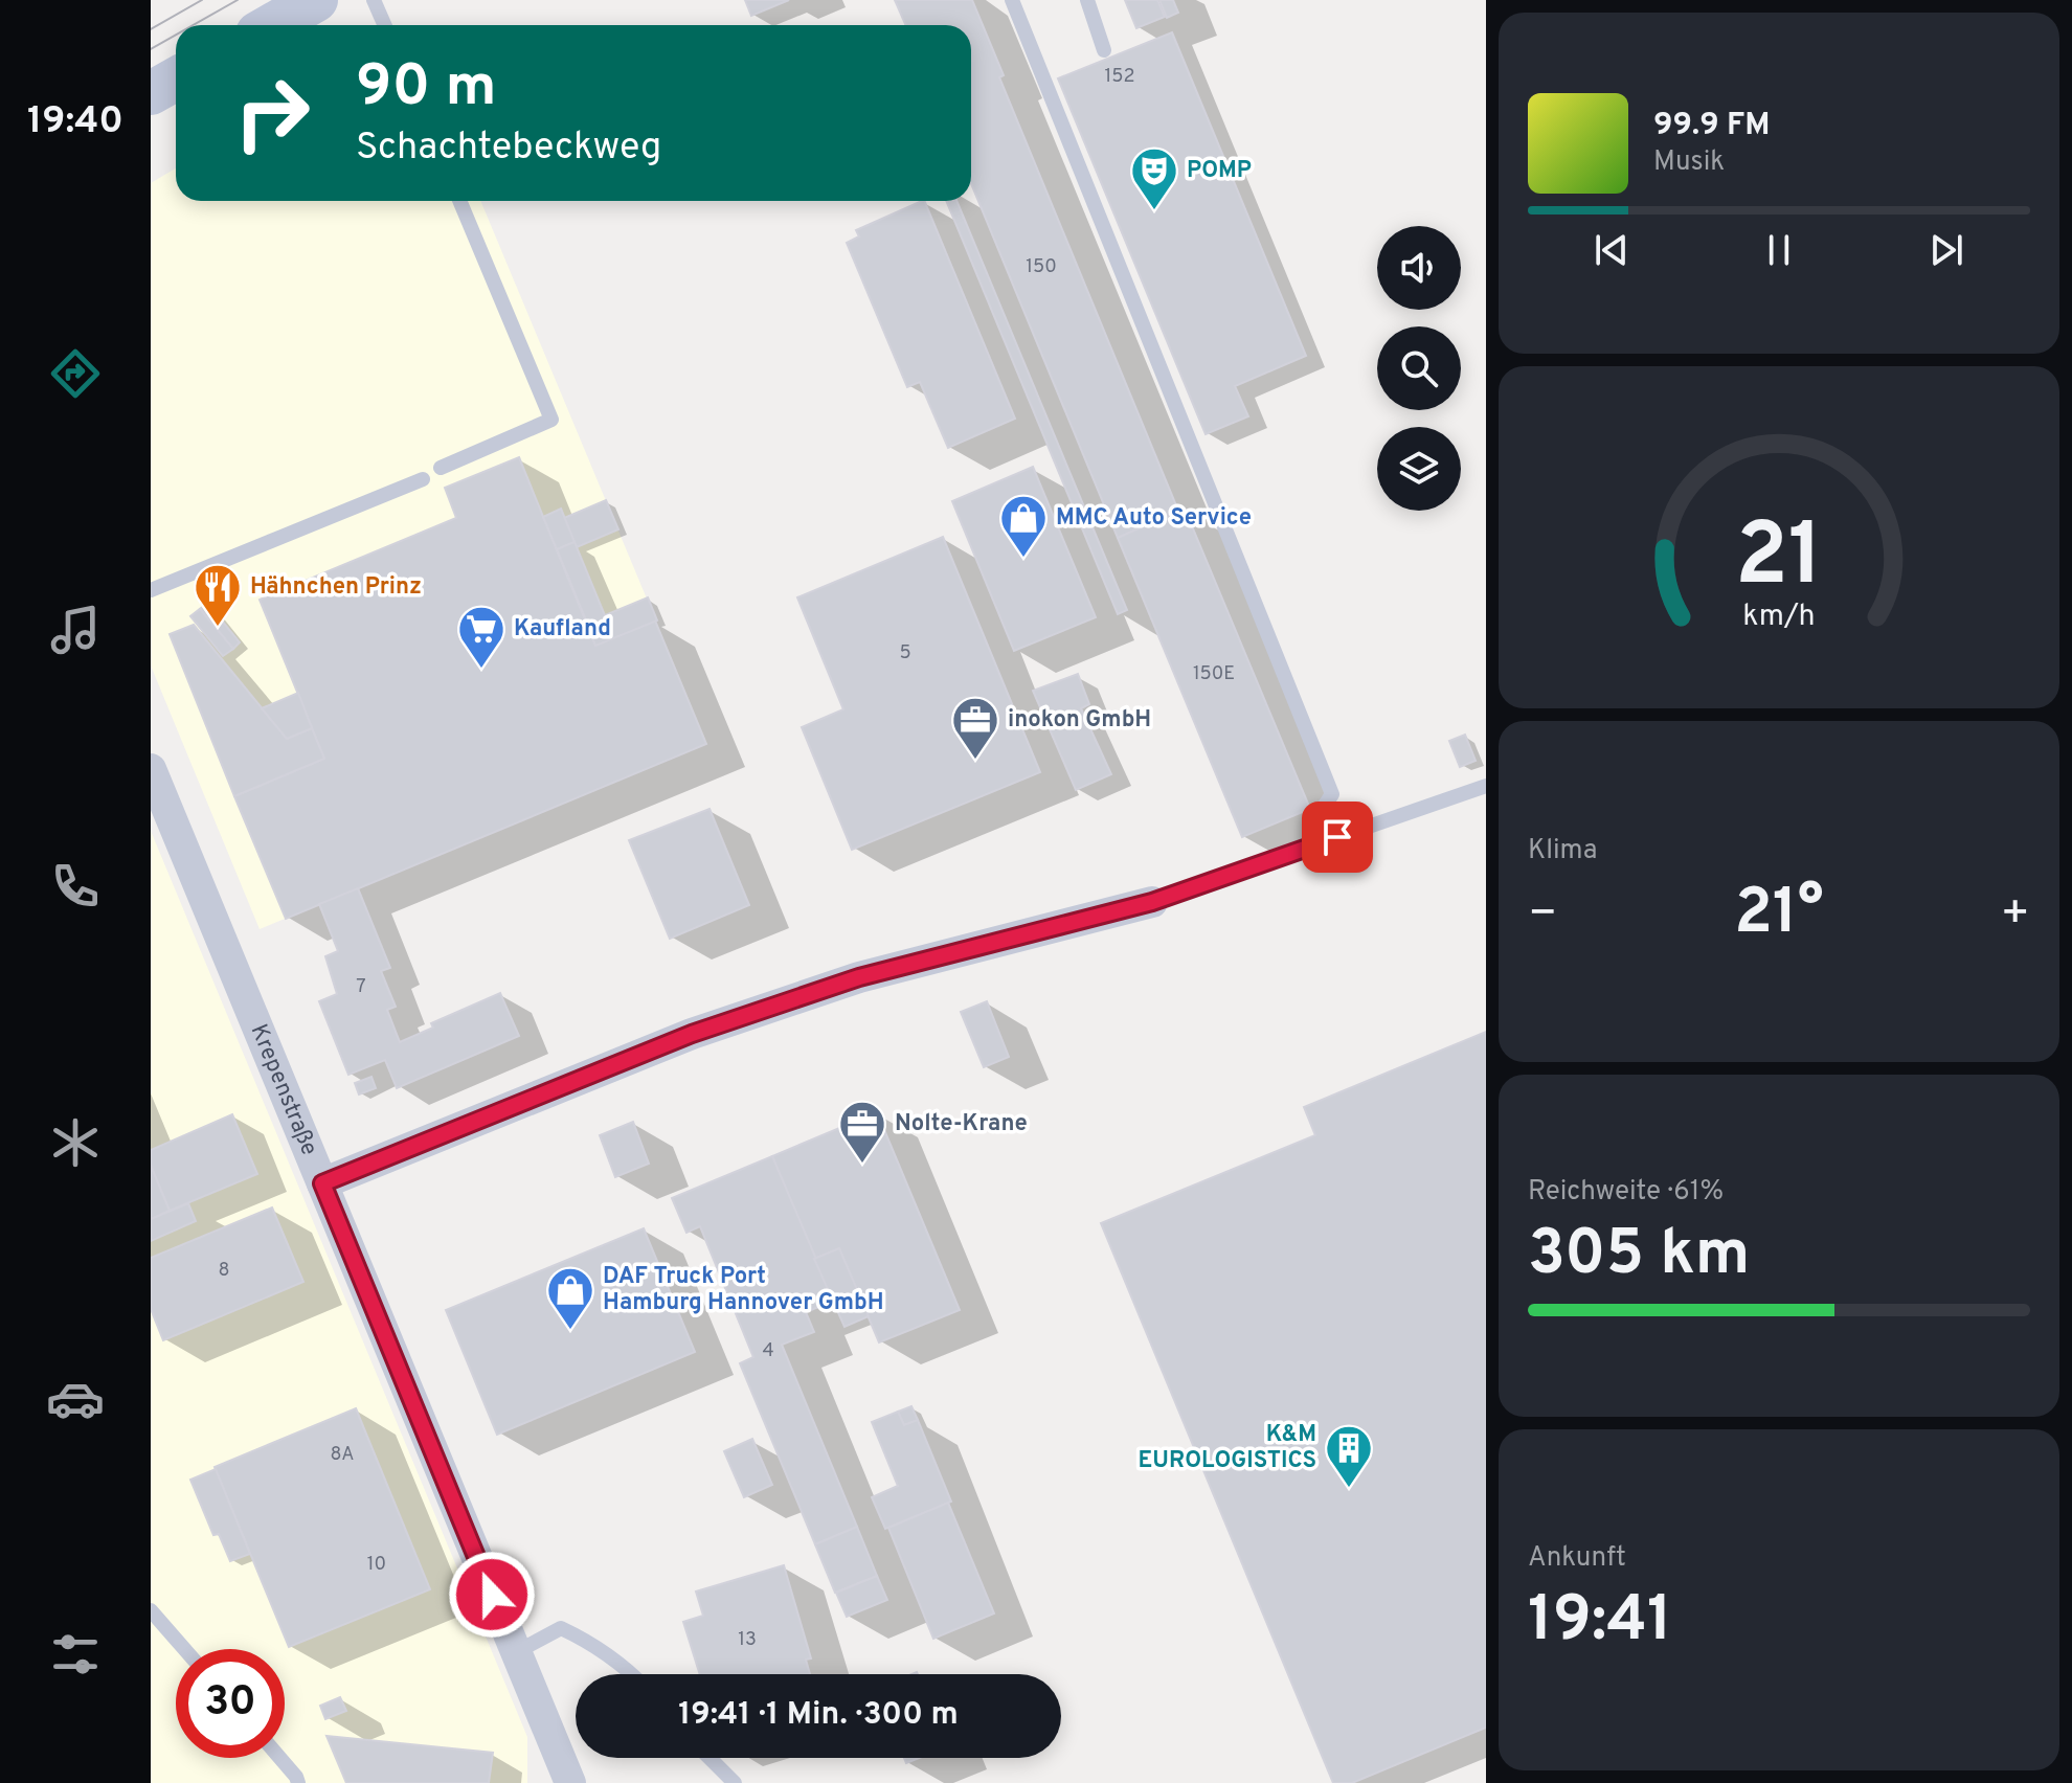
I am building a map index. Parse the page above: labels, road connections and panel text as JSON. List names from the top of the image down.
{
  "streets": {
    "street": ["Krepenstraße"]
  },
  "places": {
    "theatre": ["POMP"],
    "shop": ["MMC Auto Service", "DAF Truck Port Hamburg Hannover GmbH"],
    "restaurant": ["Hähnchen Prinz"],
    "supermarket": ["Kaufland"],
    "office": ["inokon GmbH", "Nolte-Krane"],
    "building": ["K&M EUROLOGISTICS"]
  },
  "house_numbers": [
    "152",
    "150",
    "5",
    "150E",
    "7",
    "8",
    "4",
    "8A",
    "10",
    "13"
  ],
  "page": {
    "tabs": "19:40",
    "turn": ["90 m", "Schachtebeckweg"],
    "song": ["99.9 FM", "Musik"],
    "tile": [
      "Klima",
      ["Reichweite · 61%", "305 km"],
      ["Ankunft", "19:41"]
    ],
    "heat": ["−", "21°", "+"],
    "limit": "30",
    "trip": "19:41 · 1 Min. · 300 m",
    "gauge": ["21", "km/h"]
  }
}
